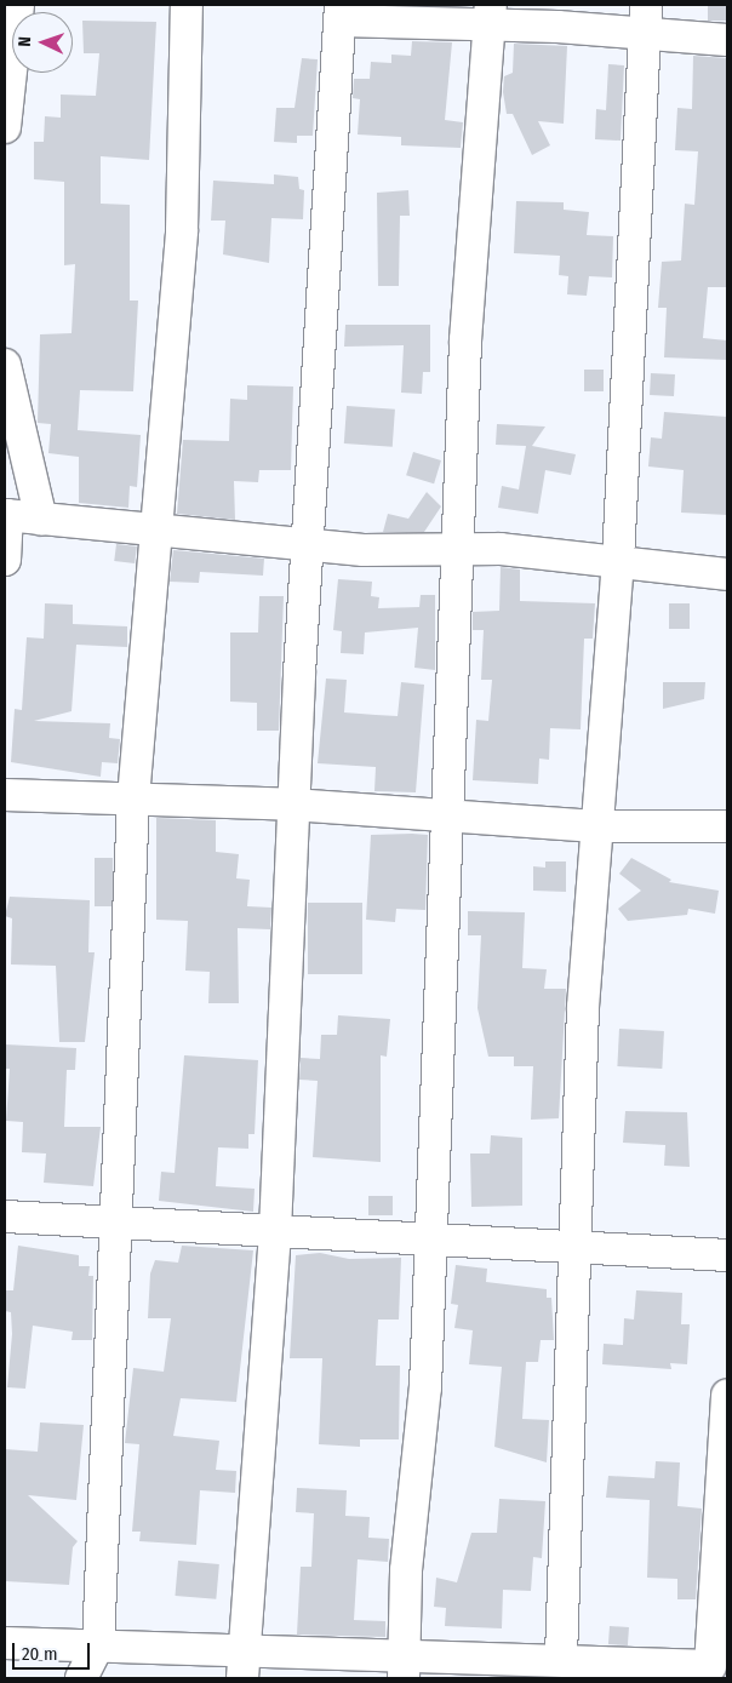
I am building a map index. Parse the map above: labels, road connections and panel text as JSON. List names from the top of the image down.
{
  "scale_bar": "20 m",
  "north": "left"
}
